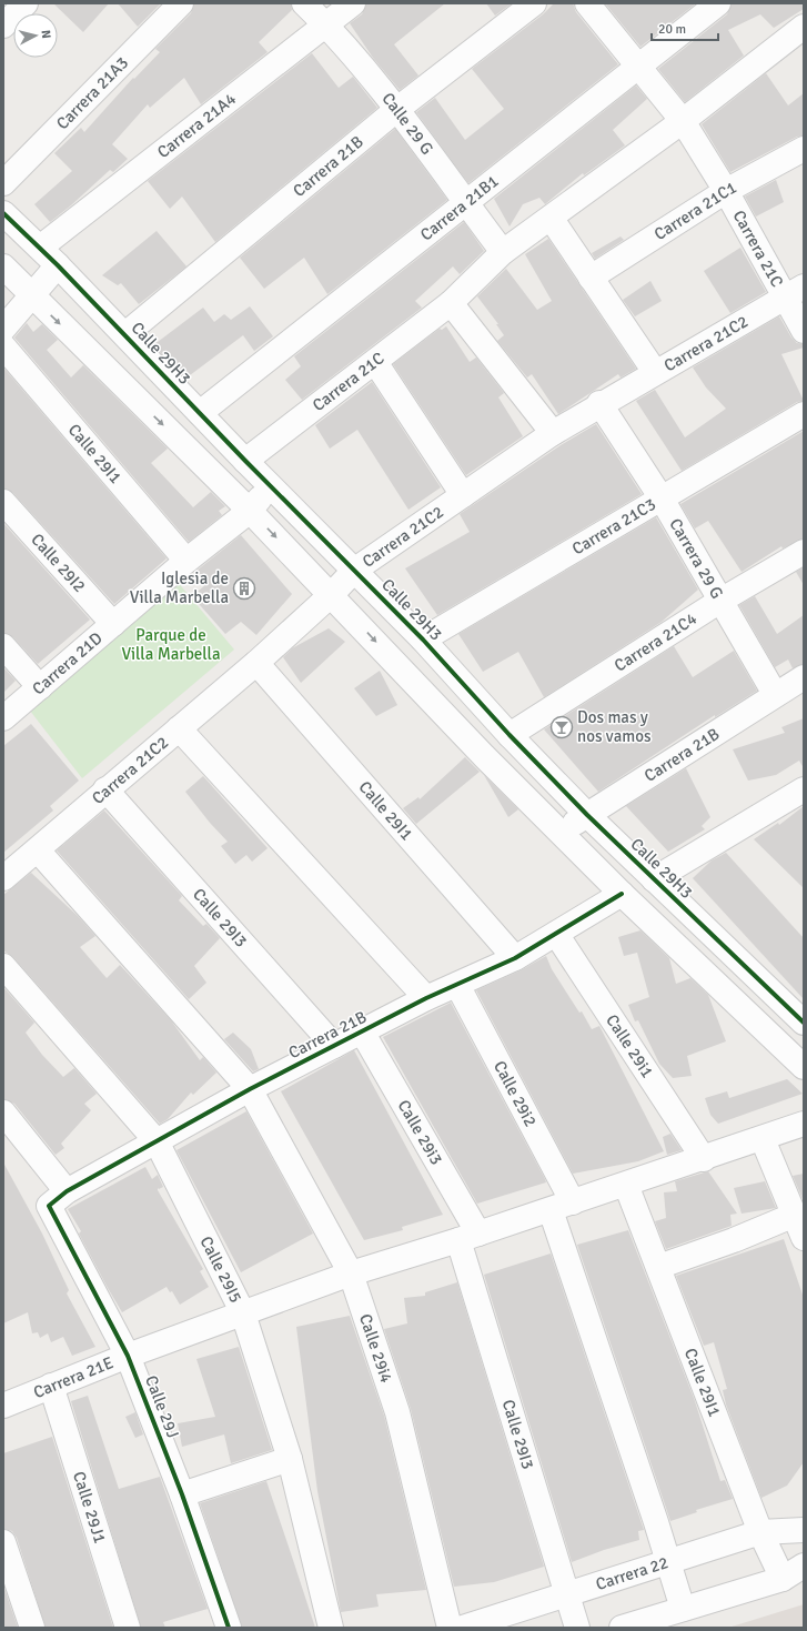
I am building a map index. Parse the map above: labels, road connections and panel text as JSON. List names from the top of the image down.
{
  "streets": {
    "street": [
      "Carrera 21A3",
      "Carrera 21A4",
      "Calle 29 G",
      "Carrera 21B",
      "Carrera 21B1",
      "Carrera 21C1",
      "Carrera 21C",
      "Carrera 21C2",
      "Calle 29H3",
      "Calle 29I1",
      "Carrera 21C3",
      "Carrera 29 G",
      "Calle 29I2",
      "Carrera 21C4",
      "Carrera 21D",
      "Calle 29I3",
      "Calle 29i1",
      "Calle 29i2",
      "Calle 29i3",
      "Calle 29I5",
      "Calle 29i4",
      "Carrera 21E",
      "Calle 29J",
      "Calle 29J1",
      "Carrera 22"
    ]
  },
  "crossings": [
    ["Carrera 21A4", "Calle 29 G"],
    ["Carrera 21A4", "Calle 29H3"],
    ["Calle 29 G", "Carrera 21B"],
    ["Calle 29 G", "Carrera 21B1"],
    ["Calle 29 G", "Carrera 21C"],
    ["Carrera 21B", "Calle 29H3"],
    ["Carrera 21B", "Calle 29I1"],
    ["Carrera 21B", "Carrera 29 G"],
    ["Carrera 21B", "Calle 29I3"],
    ["Carrera 21B", "Calle 29i1"],
    ["Carrera 21B", "Calle 29i2"],
    ["Carrera 21B", "Calle 29i3"],
    ["Carrera 21B", "Calle 29I5"],
    ["Carrera 21B", "Calle 29i4"],
    ["Carrera 21B", "Calle 29J"],
    ["Carrera 21B1", "Carrera 21C"],
    ["Carrera 21B1", "Calle 29H3"],
    ["Carrera 21C1", "Carrera 21C"],
    ["Carrera 21C", "Carrera 21C2"],
    ["Carrera 21C", "Calle 29H3"],
    ["Carrera 21C2", "Calle 29H3"],
    ["Carrera 21C2", "Calle 29I1"],
    ["Carrera 21C2", "Carrera 29 G"],
    ["Carrera 21C2", "Calle 29I3"],
    ["Calle 29H3", "Carrera 21C3"],
    ["Calle 29H3", "Carrera 21C4"],
    ["Calle 29H3", "Carrera 21D"],
    ["Calle 29I1", "Carrera 21D"],
    ["Calle 29I1", "Carrera 21E"],
    ["Calle 29I1", "Carrera 22"],
    ["Carrera 21C3", "Carrera 29 G"],
    ["Carrera 29 G", "Carrera 21C4"],
    ["Calle 29I2", "Carrera 21D"],
    ["Calle 29I3", "Calle 29i3"],
    ["Calle 29I3", "Carrera 21E"],
    ["Calle 29I3", "Carrera 22"],
    ["Calle 29i1", "Carrera 21E"],
    ["Calle 29i2", "Carrera 21E"],
    ["Calle 29i3", "Carrera 21E"],
    ["Calle 29I5", "Carrera 21E"],
    ["Calle 29i4", "Carrera 21E"],
    ["Carrera 21E", "Calle 29J"],
    ["Carrera 21E", "Calle 29J1"]
  ],
  "parks": ["Parque de Villa Marbella"],
  "places": {
    "building": ["Iglesia de Villa Marbella"],
    "bar": ["Dos mas y nos vamos"]
  },
  "scale_bar": "20 m",
  "north": "right"
}
